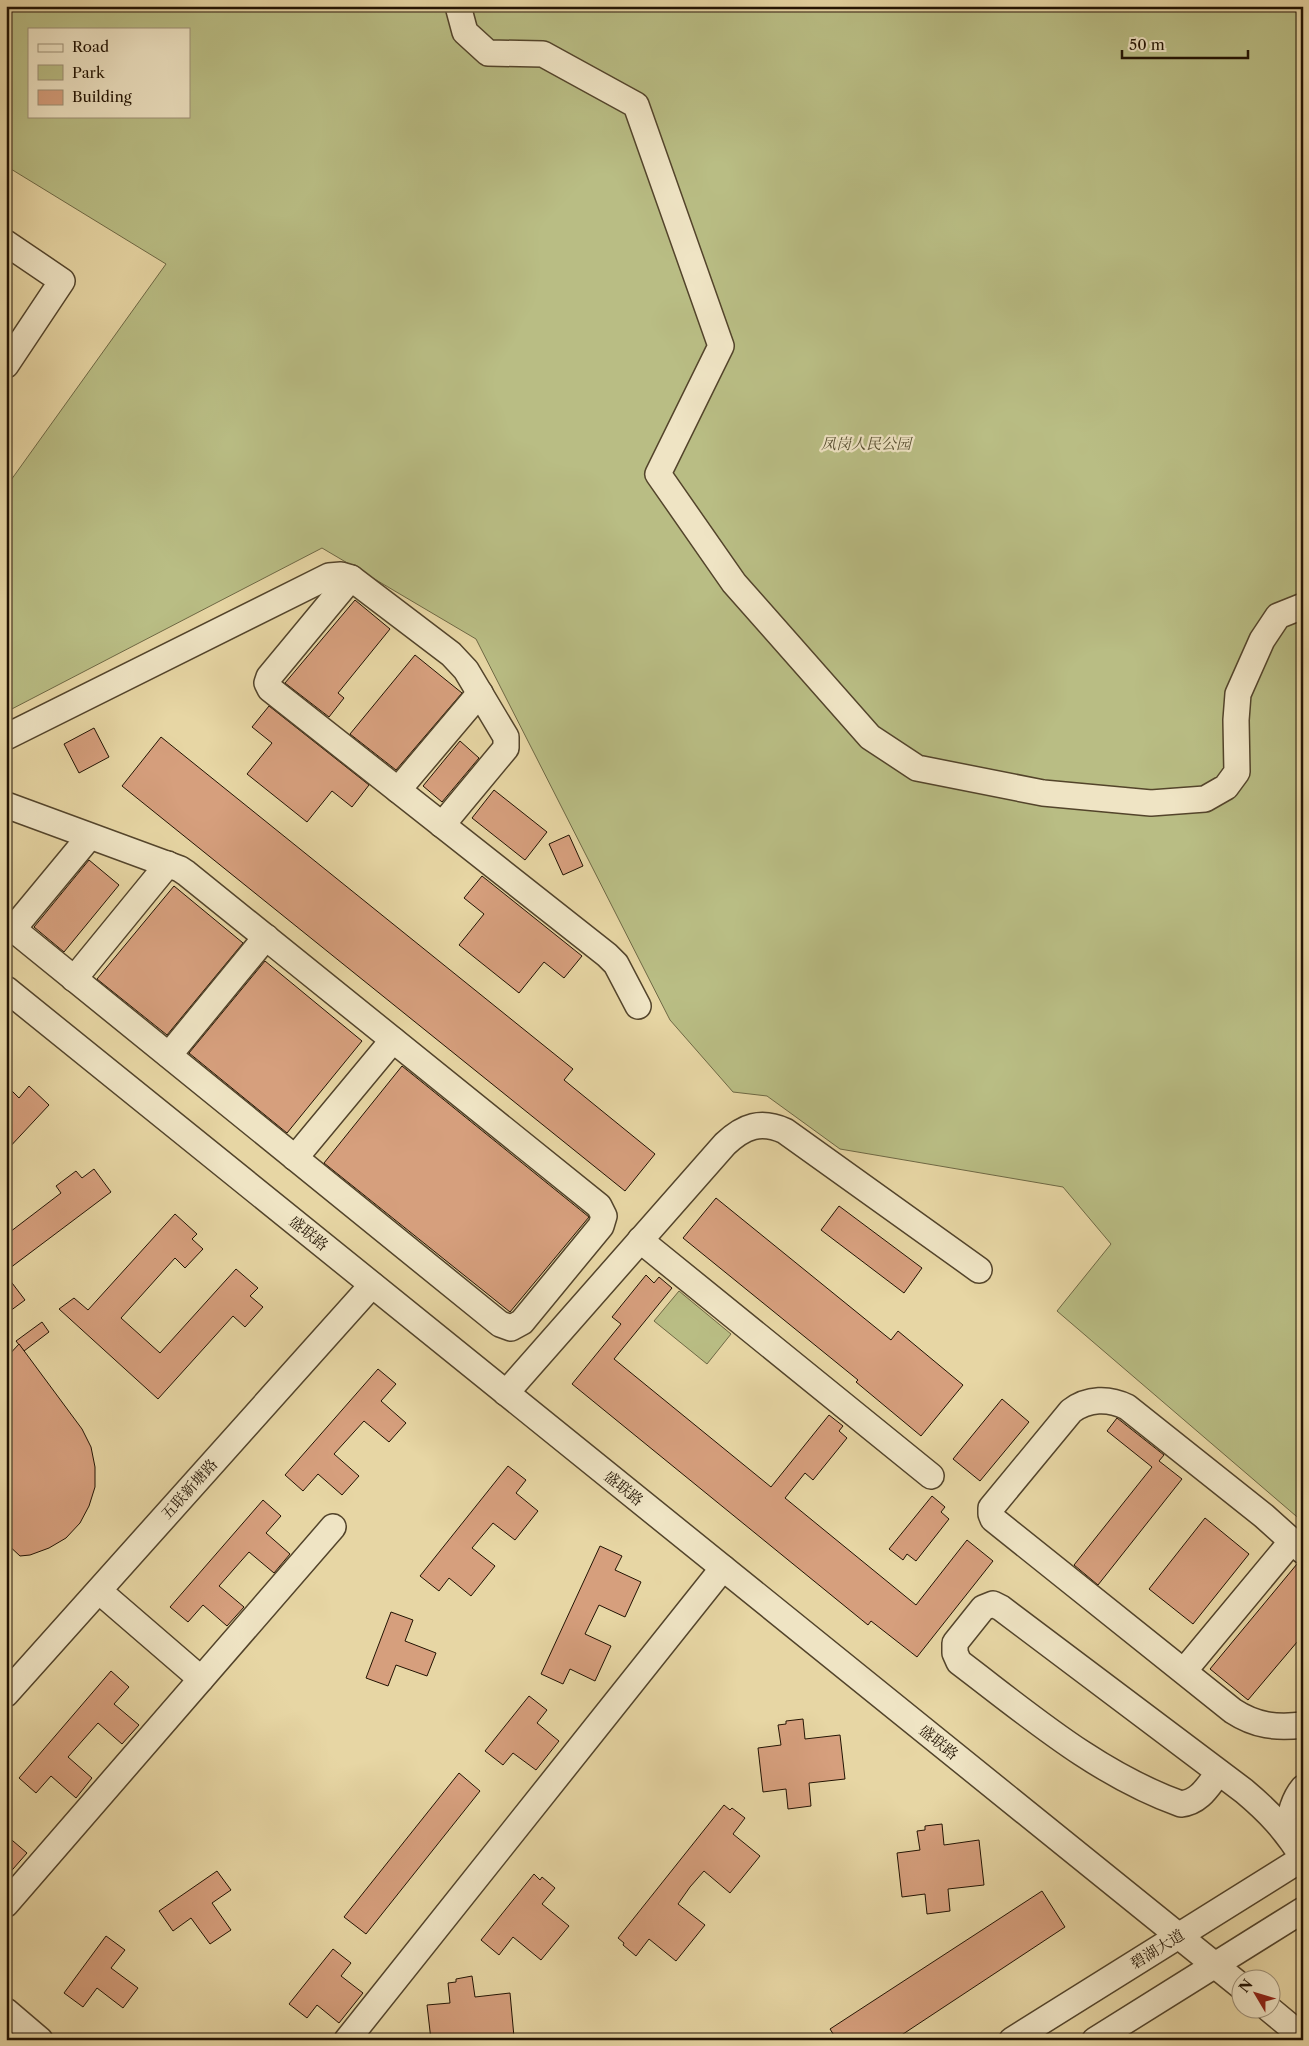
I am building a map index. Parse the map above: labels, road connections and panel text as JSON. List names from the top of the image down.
{
  "streets": {
    "street": ["盛联路", "五联新塘路", "碧湖大道"]
  },
  "crossings": [
    ["盛联路", "五联新塘路"],
    ["盛联路", "碧湖大道"]
  ],
  "parks": ["凤岗人民公园"],
  "legend": ["Road", "Park", "Building"],
  "scale_bar": "50 m",
  "north": "top left"
}
